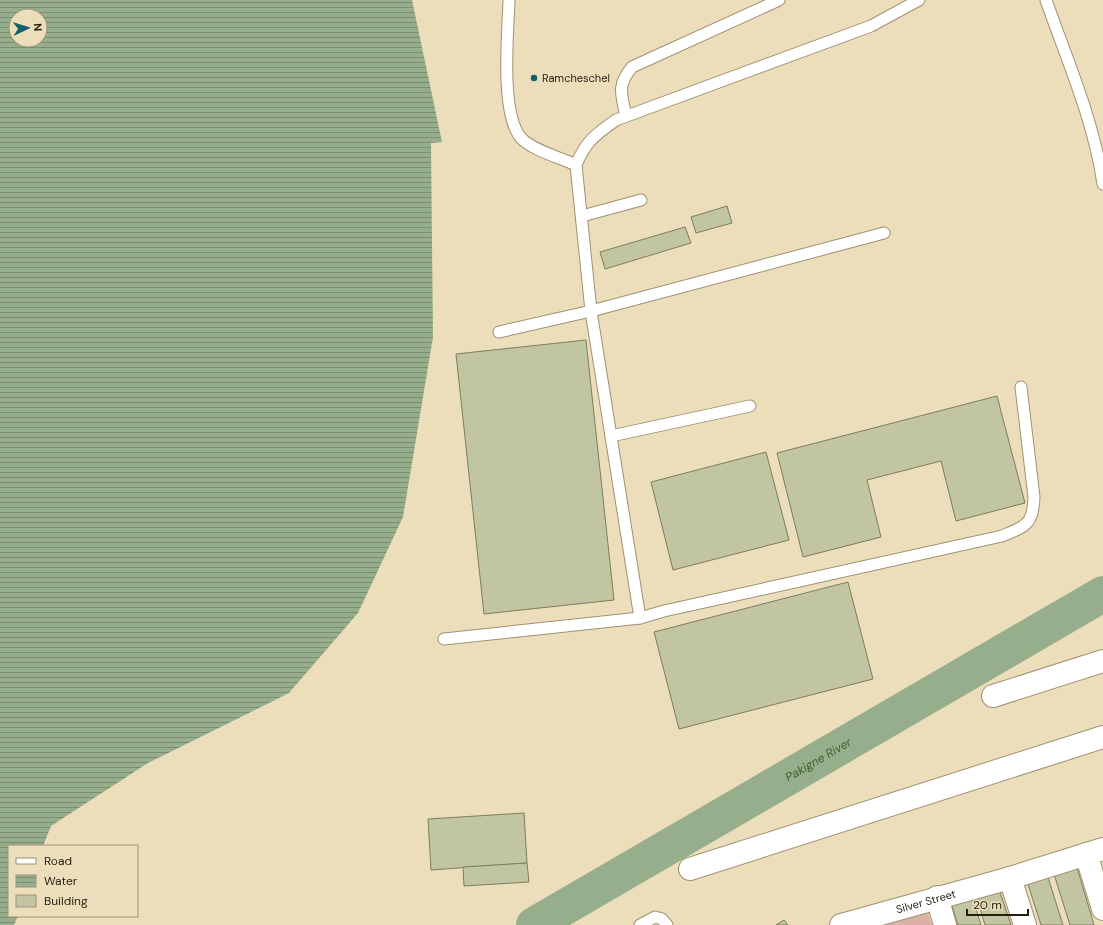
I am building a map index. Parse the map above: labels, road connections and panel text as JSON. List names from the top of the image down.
{
  "streets": {
    "street": ["Silver Street"]
  },
  "water": ["Pakigne River"],
  "places": ["Ramcheschel"],
  "legend": ["Road", "Water", "Building"],
  "scale_bar": "20 m",
  "north": "right"
}
